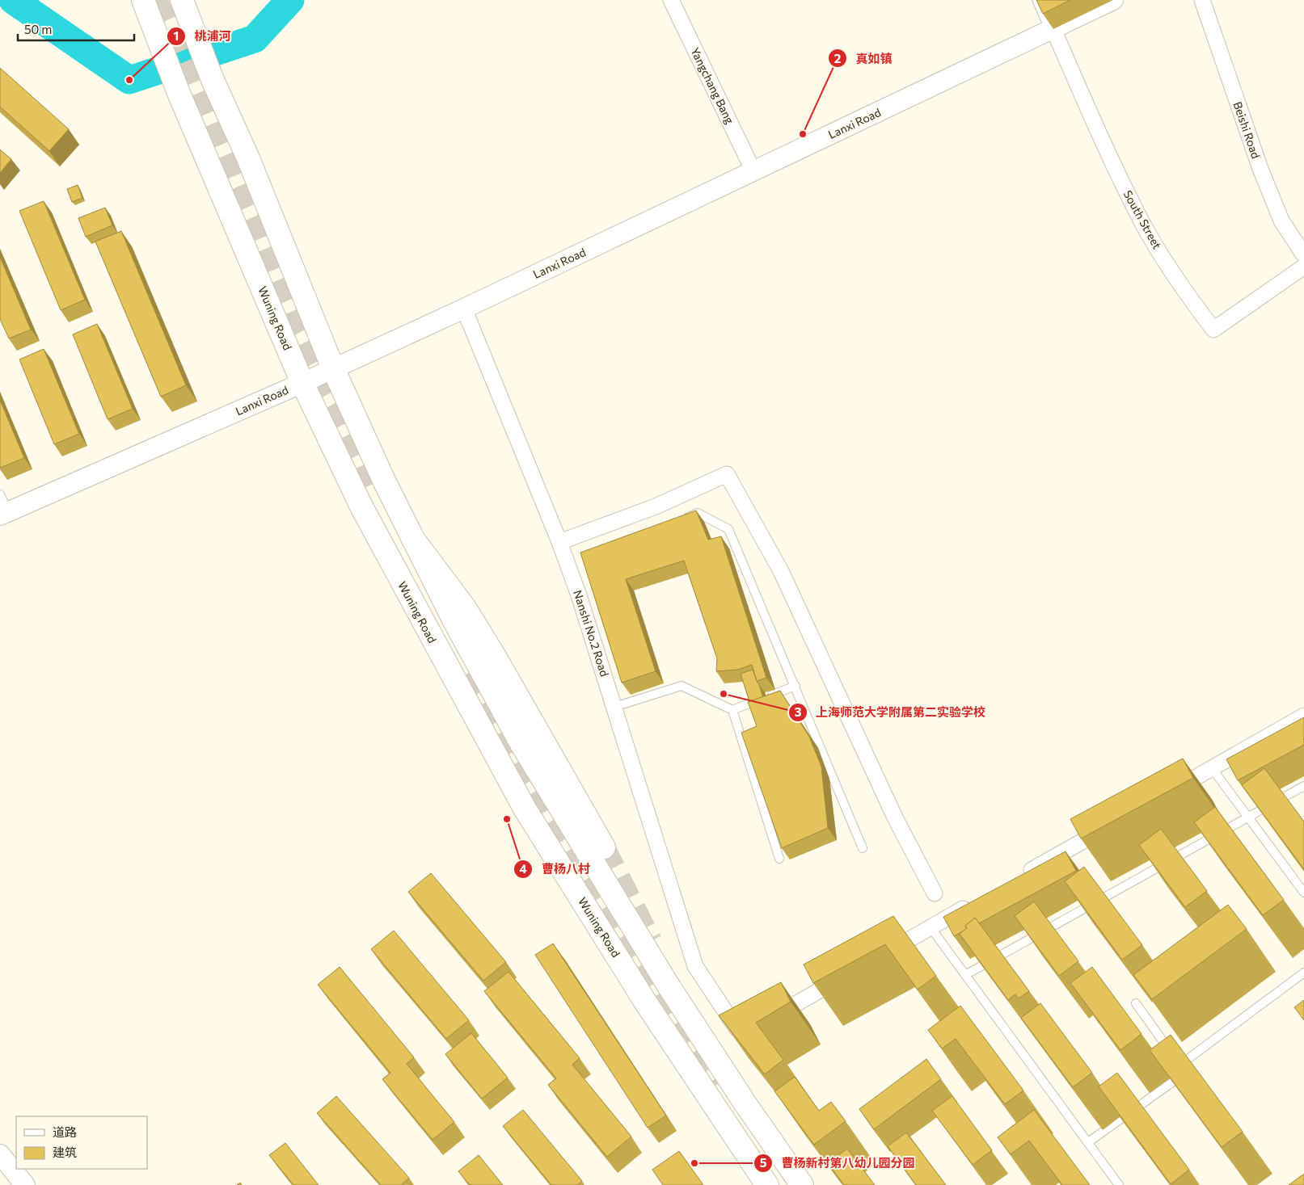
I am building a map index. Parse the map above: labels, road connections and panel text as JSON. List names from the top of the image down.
{
  "streets": {
    "main road": ["Wuning Road"],
    "street": [
      "Yangchang Bang",
      "Lanxi Road",
      "Beishi Road",
      "South Street",
      "Nanshi No.2 Road"
    ]
  },
  "crossings": [
    ["Yangchang Bang", "Lanxi Road"],
    ["Lanxi Road", "South Street"],
    ["Lanxi Road", "Wuning Road"],
    ["Lanxi Road", "Nanshi No.2 Road"]
  ],
  "places": [
    "桃浦河",
    "真如镇",
    "上海师范大学附属第二实验学校",
    "曹杨八村",
    "曹杨新村第八幼儿园分园"
  ],
  "legend": ["道路", "建筑"],
  "scale_bar": "50 m"
}
